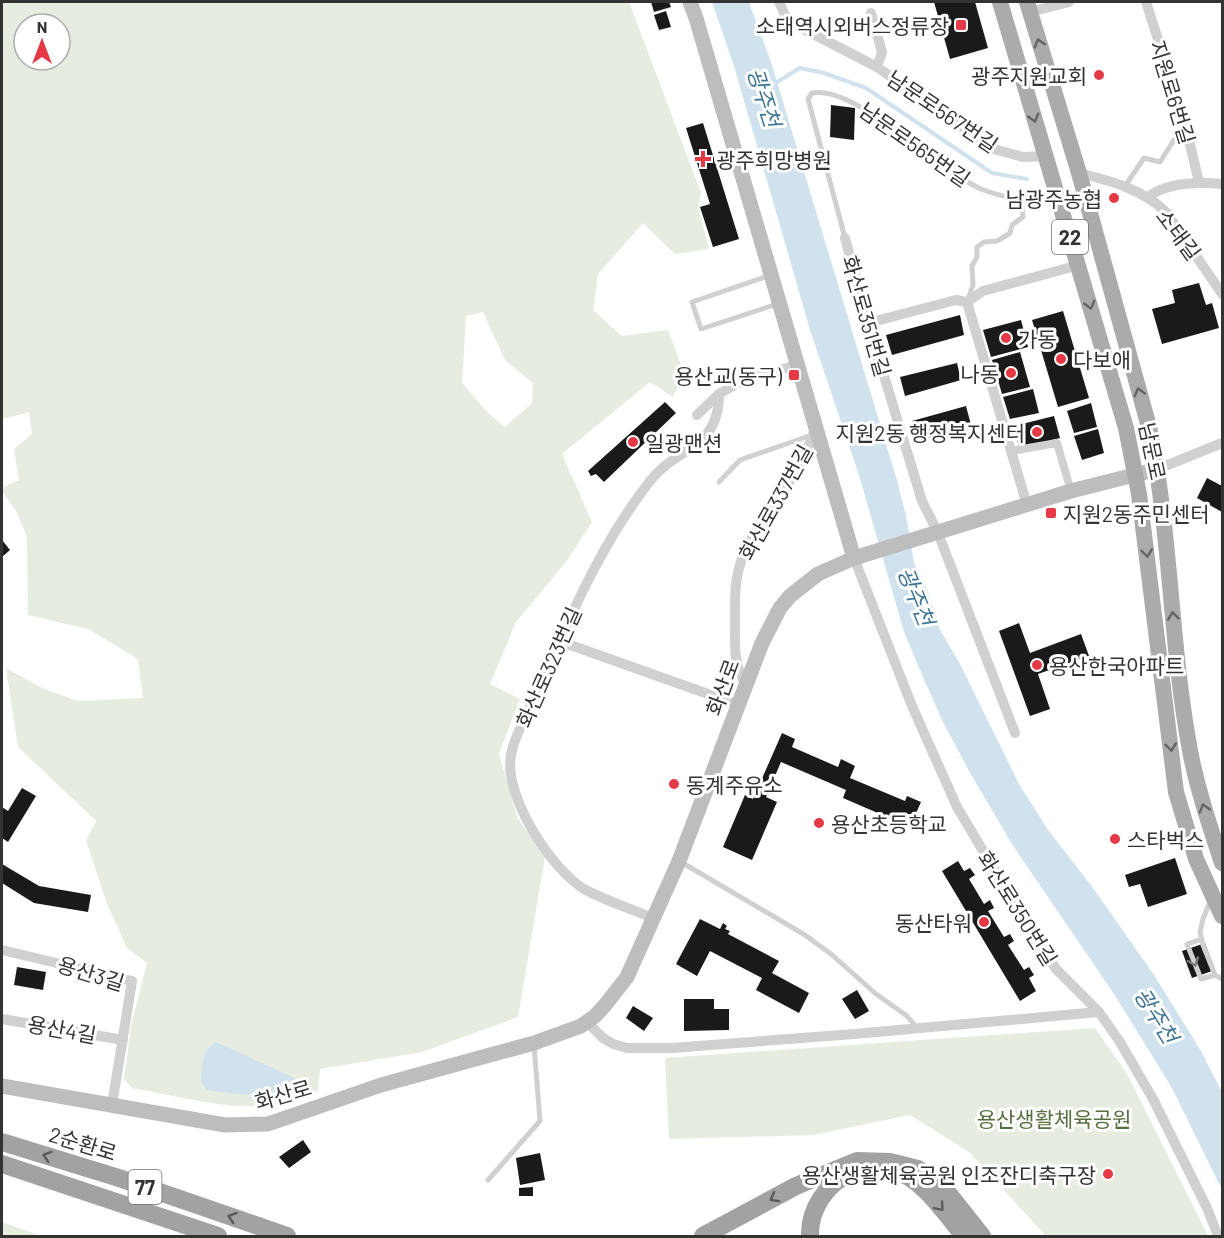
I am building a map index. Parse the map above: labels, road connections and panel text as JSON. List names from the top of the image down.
{
  "streets": {
    "highway": ["2순환로", "77"],
    "main road": ["22", "남문로", "화산로"],
    "street": [
      "지원로6번길",
      "남문로567번길",
      "소태길",
      "화산로351번길",
      "화산로337번길",
      "화산로323번길",
      "화산로350번길",
      "용산3길",
      "용산4길"
    ],
    "lane": ["남문로565번길"]
  },
  "crossings": [
    ["남문로567번길", "남문로"],
    ["남문로565번길", "화산로351번길"],
    ["남문로565번길", "남문로"],
    ["소태길", "남문로"],
    ["화산로351번길", "화산로"],
    ["남문로", "화산로"],
    ["화산로337번길", "화산로"],
    ["화산로323번길", "화산로"],
    ["화산로", "화산로350번길"],
    ["화산로", "용산3길"],
    ["용산3길", "용산4길"]
  ],
  "water": ["광주천"],
  "parks": ["용산생활체육공원"],
  "places": {
    "transit": ["소태역시외버스정류장", "용산교(동구)", "지원2동주민센터"],
    "other": [
      "광주지원교회",
      "남광주농협",
      "가동",
      "다보애",
      "나동",
      "지원2동 행정복지센터",
      "일광맨션",
      "용산한국아파트",
      "동계주유소",
      "용산초등학교",
      "스타벅스",
      "동산타워",
      "용산생활체육공원 인조잔디축구장"
    ],
    "health": ["광주희망병원"]
  },
  "north": "top"
}
